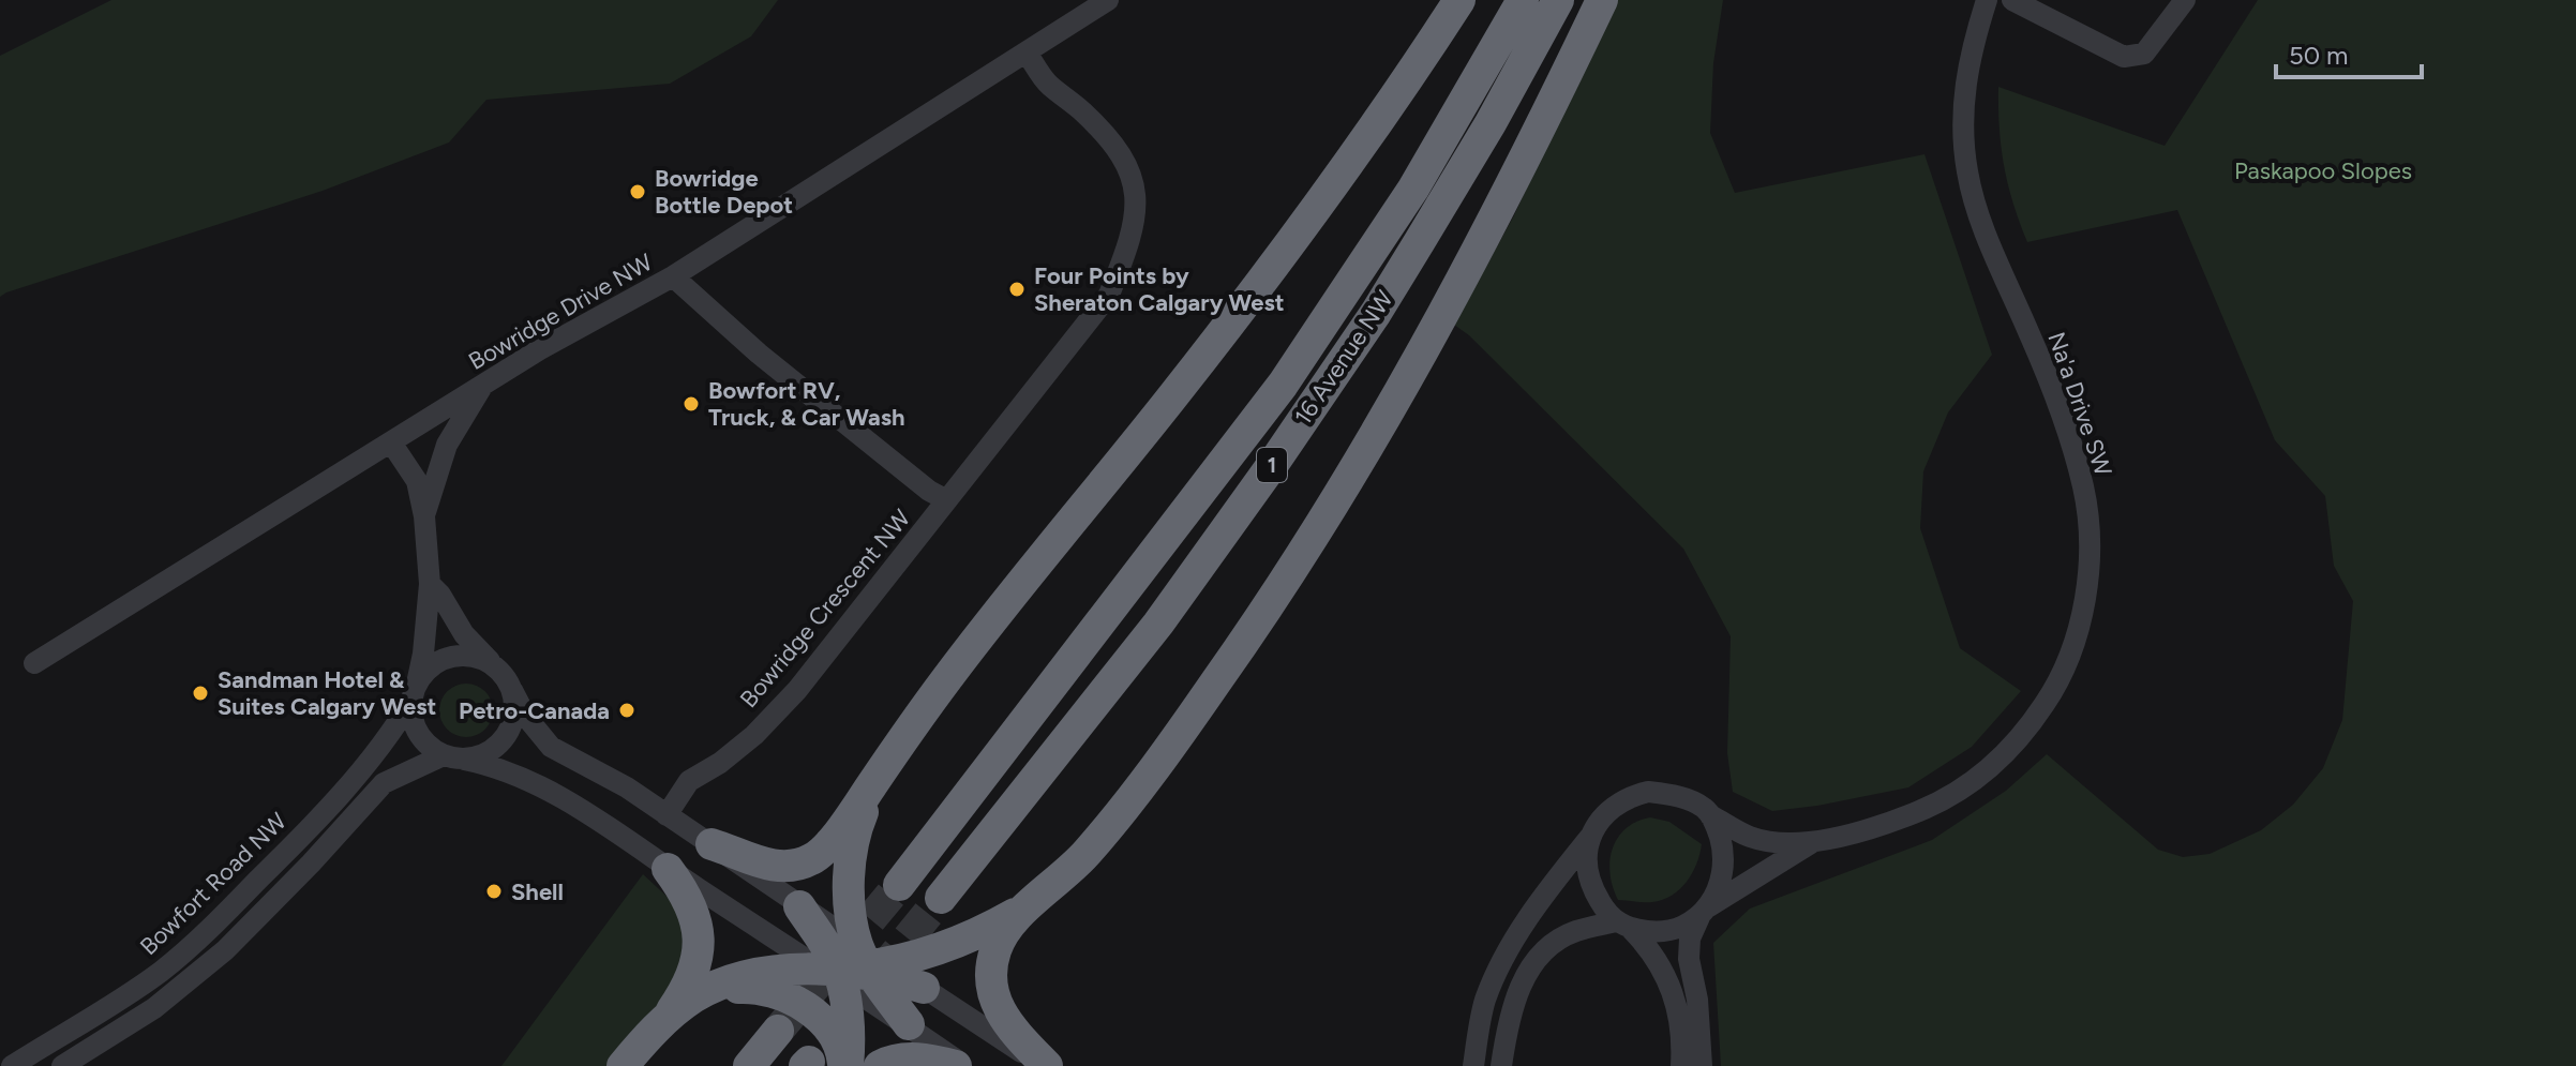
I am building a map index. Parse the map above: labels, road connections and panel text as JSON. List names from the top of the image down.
{
  "streets": {
    "highway": ["16 Avenue NW", "1"],
    "street": [
      "Bowridge Drive NW",
      "Na'a Drive SW",
      "Bowridge Crescent NW",
      "Bowfort Road NW"
    ]
  },
  "crossings": [
    ["Bowridge Drive NW", "Bowridge Crescent NW"],
    ["Bowridge Drive NW", "Bowfort Road NW"]
  ],
  "parks": ["Paskapoo Slopes"],
  "places": [
    "Bowridge Bottle Depot",
    "Four Points by Sheraton Calgary West",
    "Bowfort RV, Truck, & Car Wash",
    "Sandman Hotel & Suites Calgary West",
    "Petro-Canada",
    "Shell"
  ],
  "scale_bar": "50 m"
}
